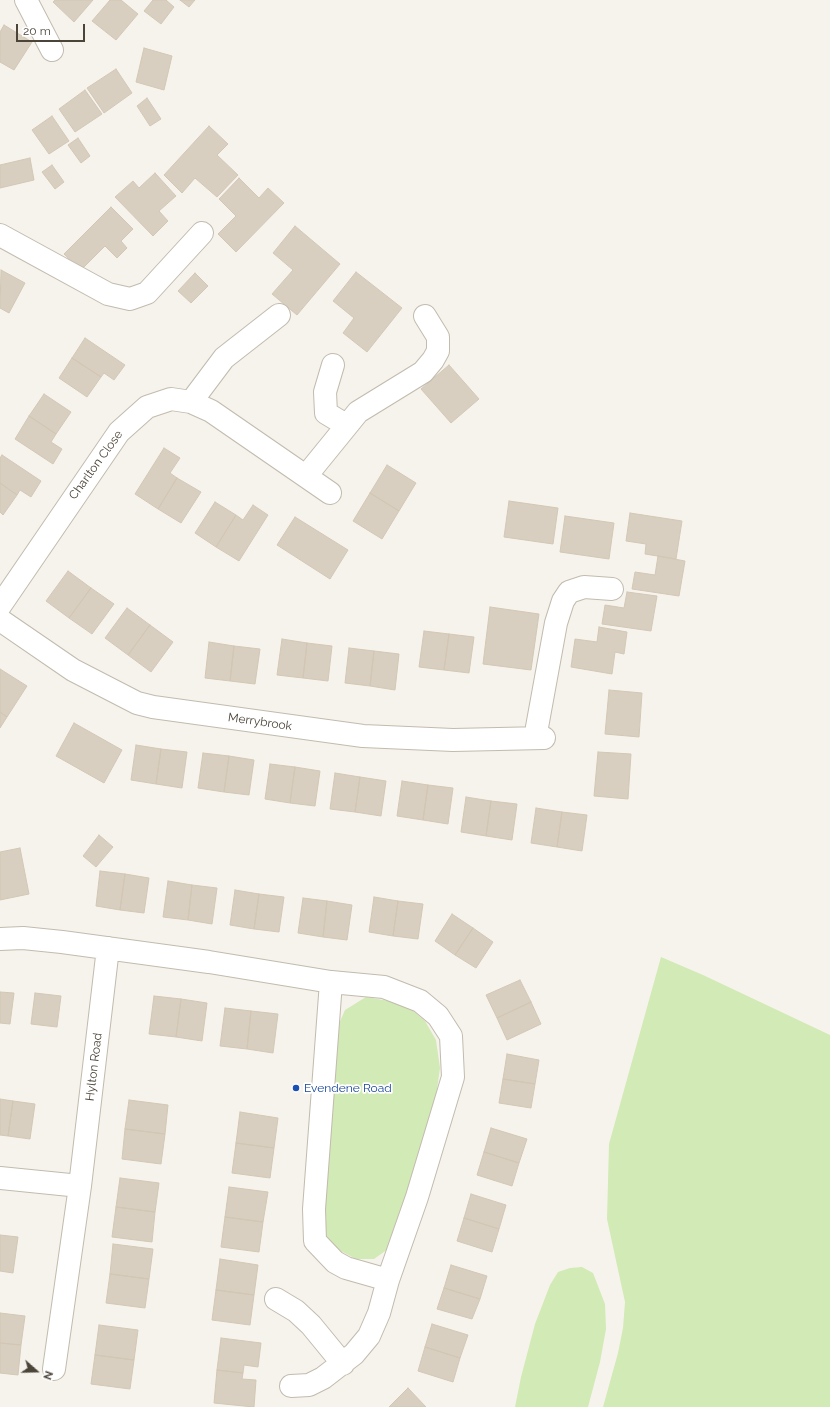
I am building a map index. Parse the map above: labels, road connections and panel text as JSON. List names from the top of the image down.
{
  "streets": {
    "street": ["Charlton Close", "Merrybrook", "Hylton Road"]
  },
  "places": ["Evendene Road"],
  "scale_bar": "20 m",
  "north": "right"
}
